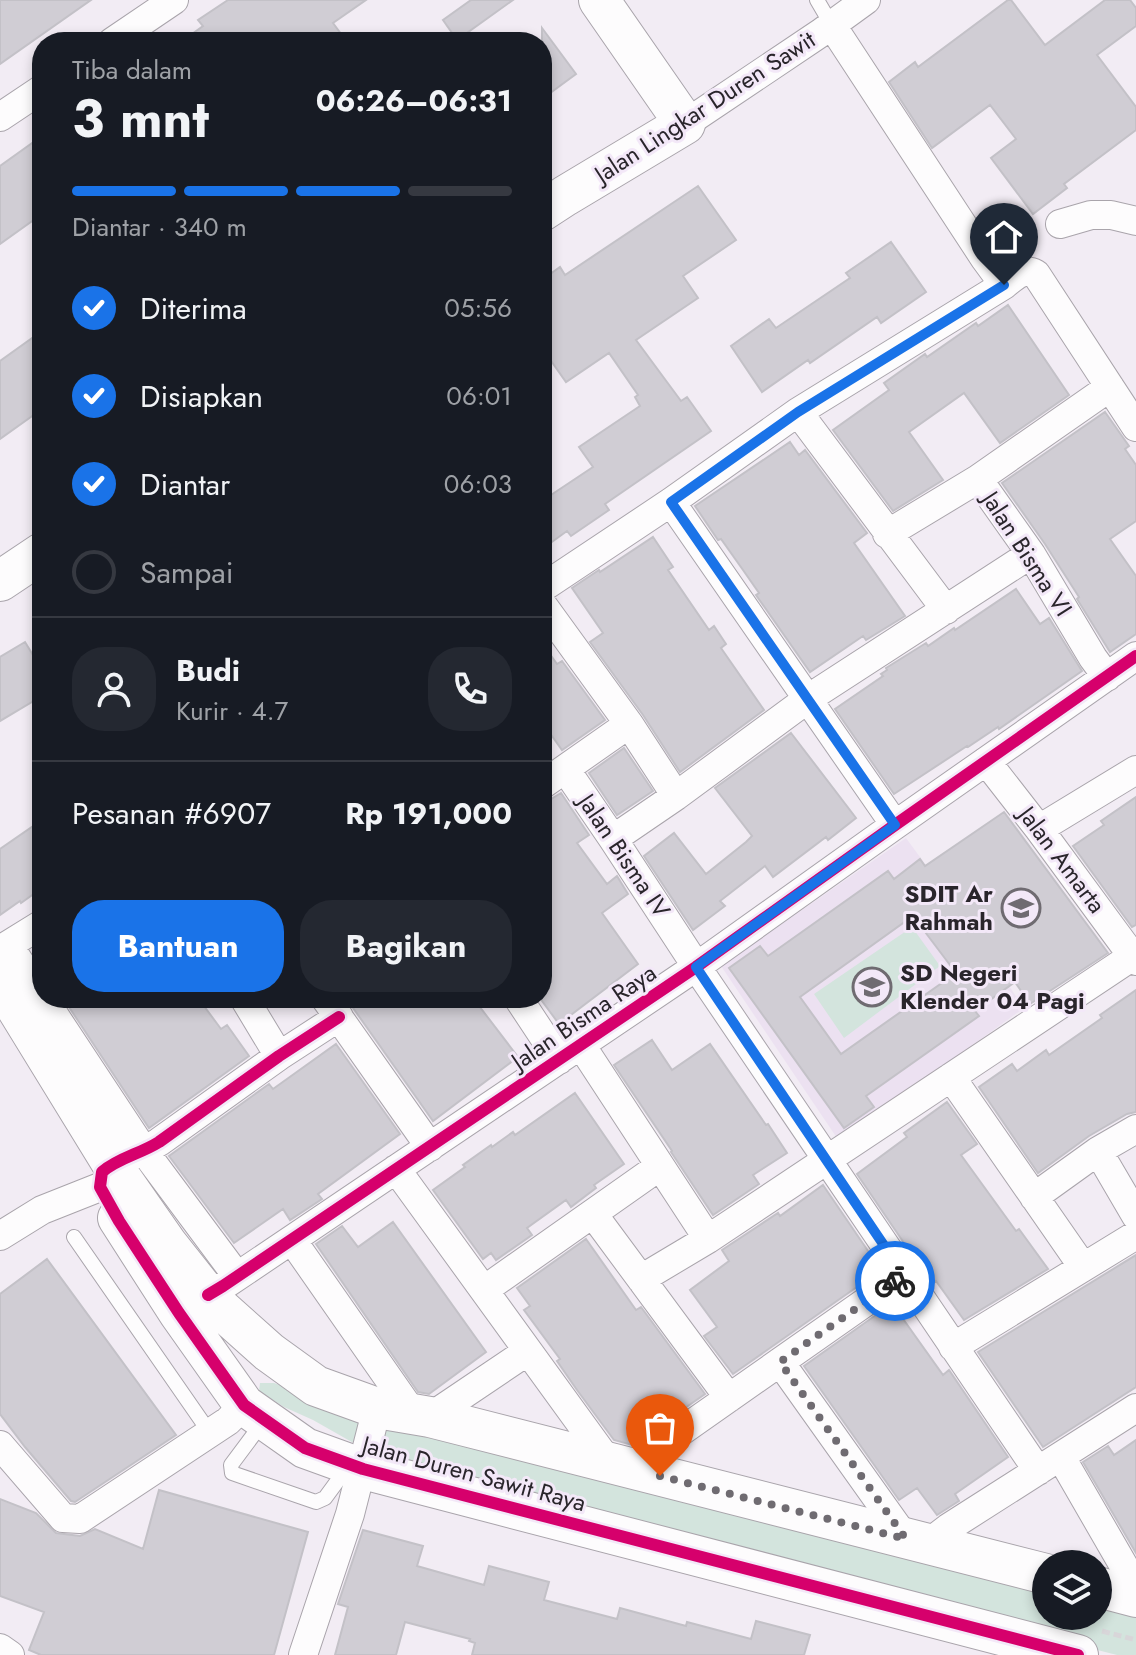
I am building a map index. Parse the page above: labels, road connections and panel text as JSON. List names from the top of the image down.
{
  "streets": {
    "street": [
      "Jalan Lingkar Duren Sawit",
      "Jalan Bisma VI",
      "Jalan Bisma IV",
      "Jalan Amarta",
      "Jalan Bisma Raya",
      "Jalan Duren Sawit Raya"
    ]
  },
  "crossings": [
    ["Jalan Bisma VI", "Jalan Bisma Raya"],
    ["Jalan Bisma IV", "Jalan Bisma Raya"],
    ["Jalan Amarta", "Jalan Bisma Raya"],
    ["Jalan Bisma Raya", "Jalan Duren Sawit Raya"]
  ],
  "places": {
    "school or university": ["SDIT Ar Rahmah", "SD Negeri Klender 04 Pagi"]
  },
  "page": {
    "heading": ["3 mnt", "Tiba dalam", "06:26–06:31"],
    "panel": [
      "Budi",
      "Kurir · 4.7",
      "Pesanan #6907",
      "Rp 191,000"
    ],
    "bar": "Diantar · 340 m",
    "list": [
      ["Diterima", "05:56"],
      ["Disiapkan", "06:01"],
      ["Diantar", "06:03"],
      "Sampai"
    ],
    "buttons": ["Bantuan", "Bagikan"]
  }
}
